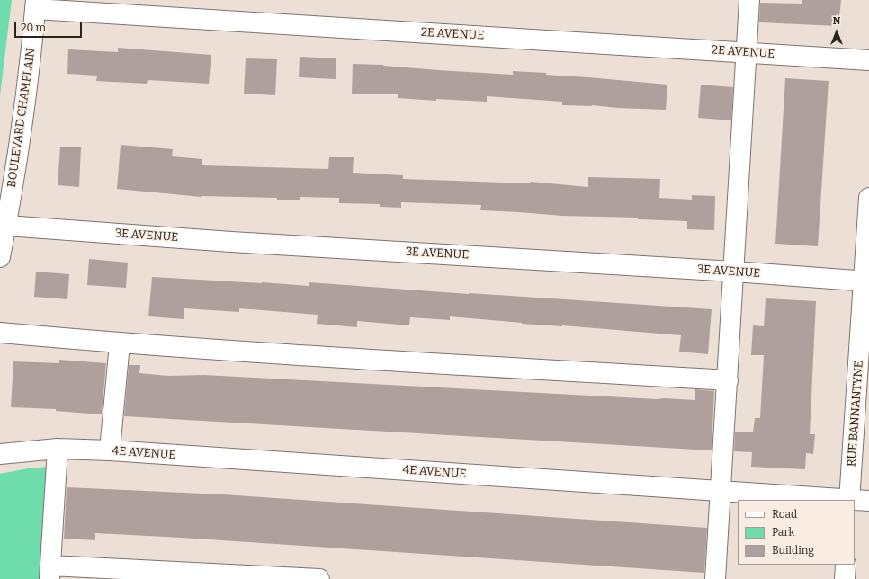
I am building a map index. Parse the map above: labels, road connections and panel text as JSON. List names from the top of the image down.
{
  "streets": {
    "street": [
      "2E AVENUE",
      "BOULEVARD CHAMPLAIN",
      "3E AVENUE",
      "RUE BANNANTYNE",
      "4E AVENUE"
    ]
  },
  "crossings": [
    ["2E AVENUE", "BOULEVARD CHAMPLAIN"],
    ["BOULEVARD CHAMPLAIN", "3E AVENUE"],
    ["3E AVENUE", "RUE BANNANTYNE"],
    ["RUE BANNANTYNE", "4E AVENUE"]
  ],
  "legend": ["Road", "Park", "Building"],
  "scale_bar": "20 m",
  "north": "top"
}
